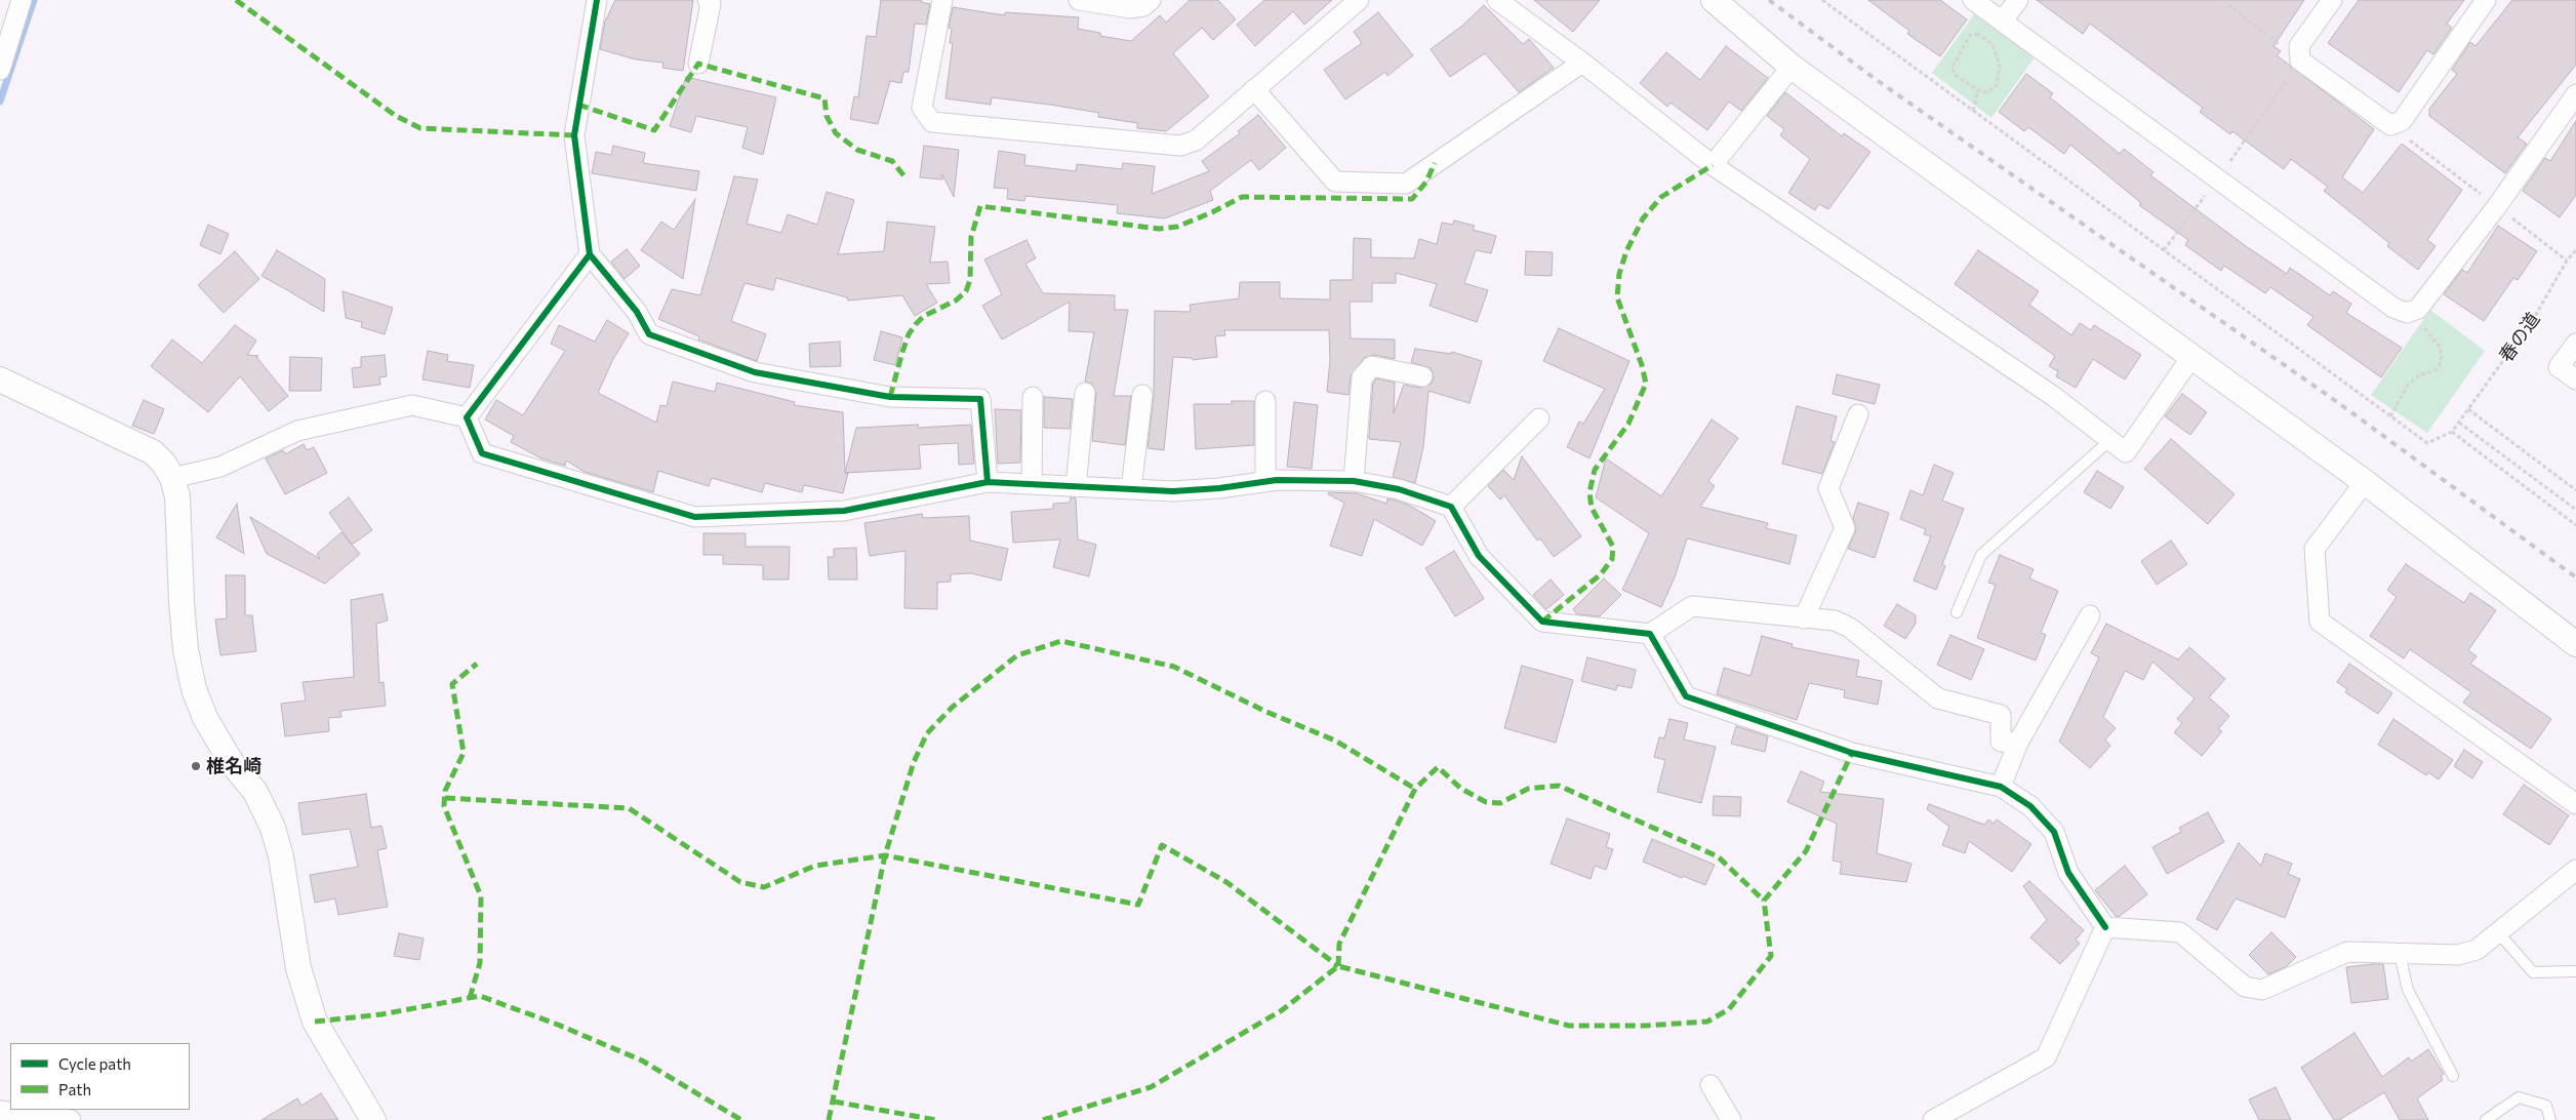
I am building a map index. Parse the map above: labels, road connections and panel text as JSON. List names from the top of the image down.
{
  "streets": {
    "path": ["春の道"]
  },
  "places": ["椎名崎"],
  "legend": ["Cycle path", "Path"]
}
